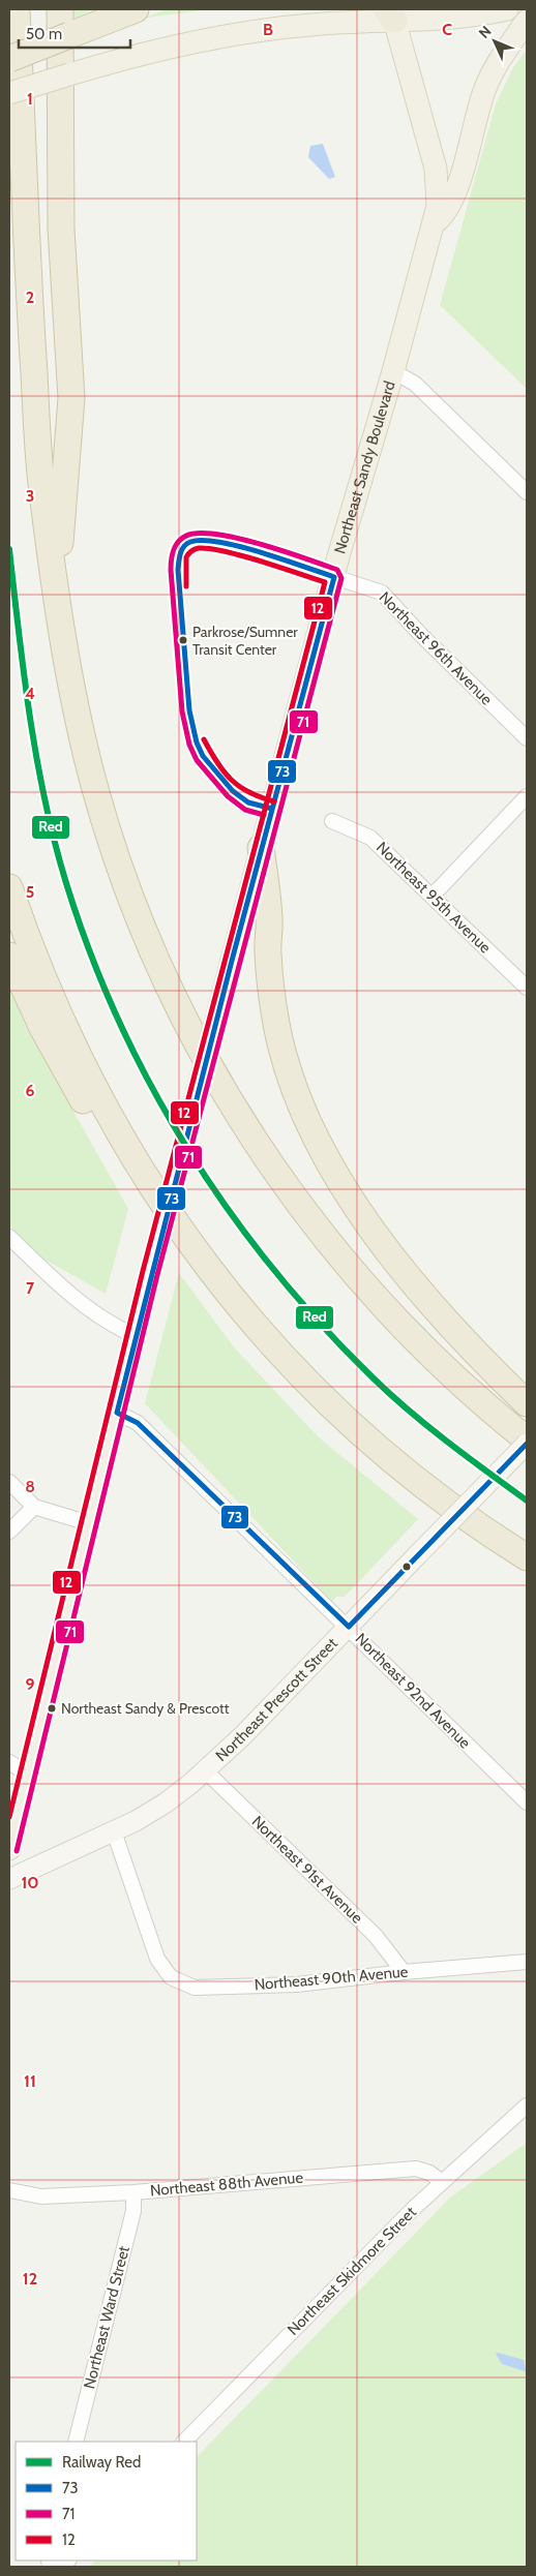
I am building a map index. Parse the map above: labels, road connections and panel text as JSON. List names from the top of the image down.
{
  "streets": {
    "main road": ["Northeast Sandy Boulevard"],
    "street": [
      "Northeast 96th Avenue",
      "Northeast 95th Avenue",
      "Northeast 92nd Avenue",
      "Northeast Prescott Street",
      "Northeast 91st Avenue",
      "Northeast 90th Avenue",
      "Northeast 88th Avenue",
      "Northeast Skidmore Street",
      "Northeast Ward Street"
    ]
  },
  "crossings": [
    ["Northeast Sandy Boulevard", "Northeast 96th Avenue"],
    ["Northeast Sandy Boulevard", "Northeast 92nd Avenue"],
    ["Northeast 92nd Avenue", "Northeast Prescott Street"],
    ["Northeast Prescott Street", "Northeast 91st Avenue"],
    ["Northeast Prescott Street", "Northeast 90th Avenue"],
    ["Northeast 91st Avenue", "Northeast 90th Avenue"],
    ["Northeast 88th Avenue", "Northeast Skidmore Street"],
    ["Northeast 88th Avenue", "Northeast Ward Street"]
  ],
  "places": ["Parkrose/Sumner Transit Center", "Northeast Sandy & Prescott"],
  "lines": [
    "transit line 71",
    "transit line 73",
    "transit line 12",
    "rail line Red"
  ],
  "legend": [
    "Railway Red",
    "73",
    "71",
    "12"
  ],
  "scale_bar": "50 m",
  "north": "top left",
  "grid": {
    "columns": ["B", "C"],
    "rows": [
      "1",
      "2",
      "3",
      "4",
      "5",
      "6",
      "7",
      "8",
      "9",
      "10",
      "11",
      "12"
    ]
  }
}
